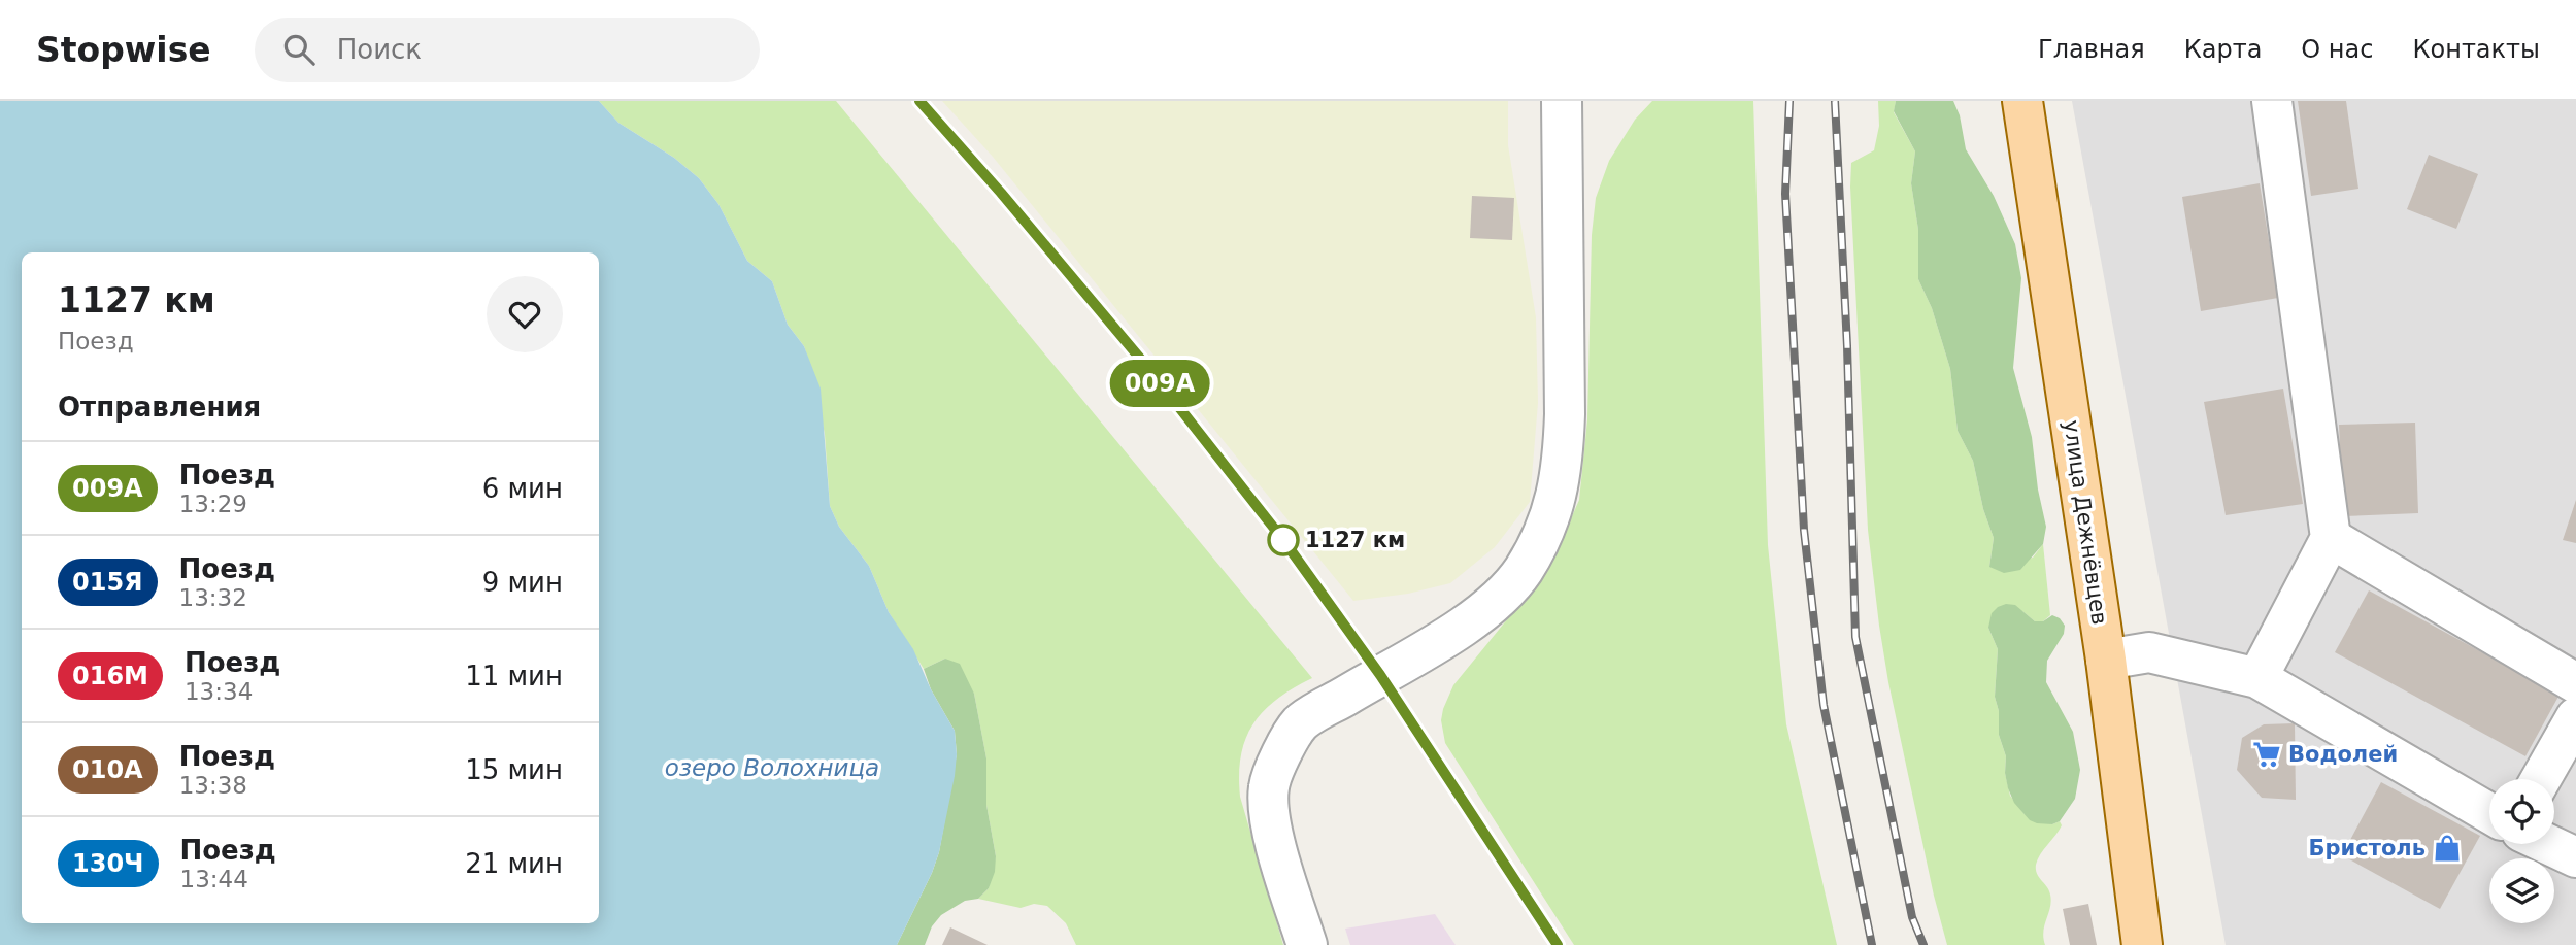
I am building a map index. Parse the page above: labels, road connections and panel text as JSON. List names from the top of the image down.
{
  "streets": {
    "main road": ["улица Дежнёвцев"]
  },
  "water": ["озеро Волохница"],
  "places": {
    "other": ["1127 км"],
    "supermarket": ["Водолей"],
    "shop": ["Бристоль"]
  },
  "page": {
    "header": "Stopwise",
    "search": "Поиск",
    "nav": [
      "Главная",
      "Карта",
      "О нас",
      "Контакты"
    ],
    "on_map": "009А",
    "heading": [
      ["1127 км", "Поезд"],
      "Отправления"
    ],
    "list": [
      {
        "mark": "009А",
        "name": "Поезд",
        "note": "13:29",
        "value": "6 мин"
      },
      {
        "mark": "015Я",
        "name": "Поезд",
        "note": "13:32",
        "value": "9 мин"
      },
      {
        "mark": "016М",
        "name": "Поезд",
        "note": "13:34",
        "value": "11 мин"
      },
      {
        "mark": "010А",
        "name": "Поезд",
        "note": "13:38",
        "value": "15 мин"
      },
      {
        "mark": "130Ч",
        "name": "Поезд",
        "note": "13:44",
        "value": "21 мин"
      }
    ]
  }
}
